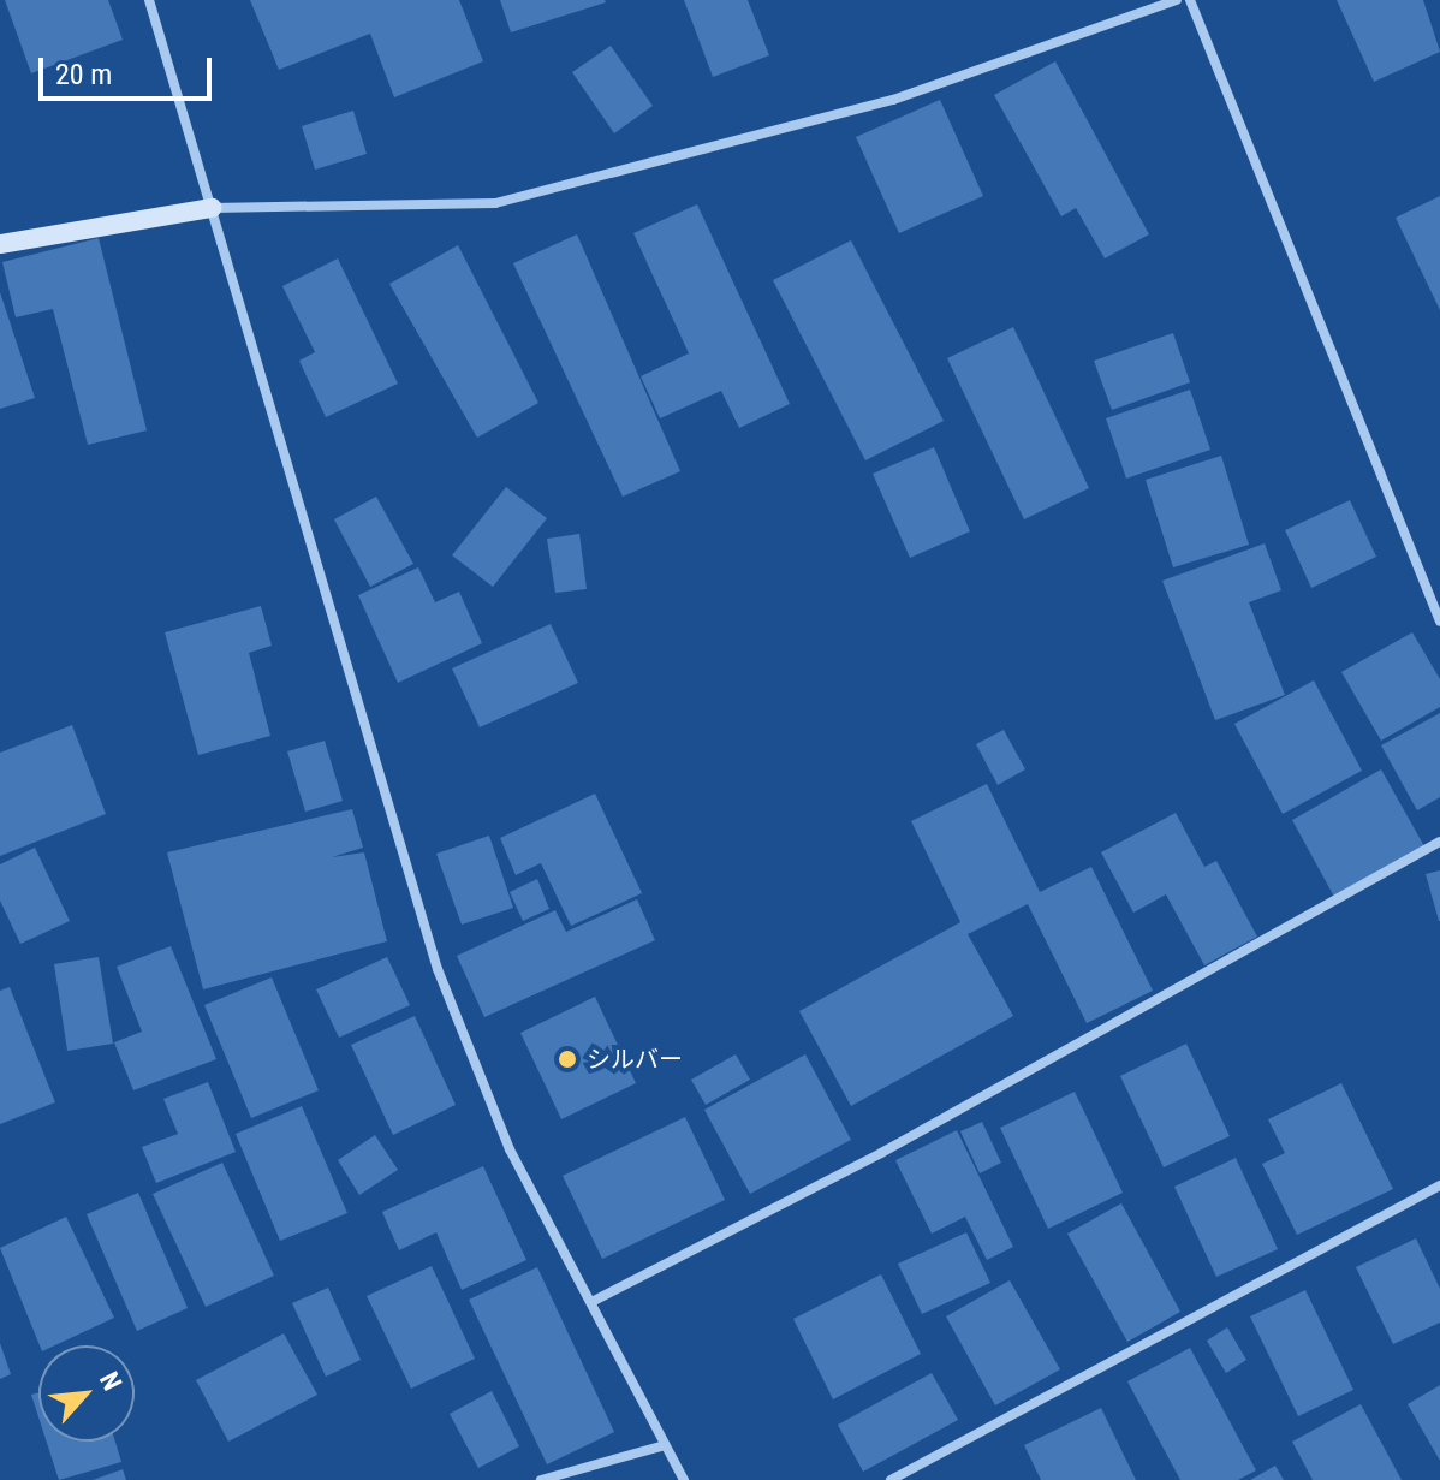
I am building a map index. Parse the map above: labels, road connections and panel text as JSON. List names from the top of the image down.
{
  "places": ["シルバー"],
  "scale_bar": "20 m",
  "north": "top right"
}
